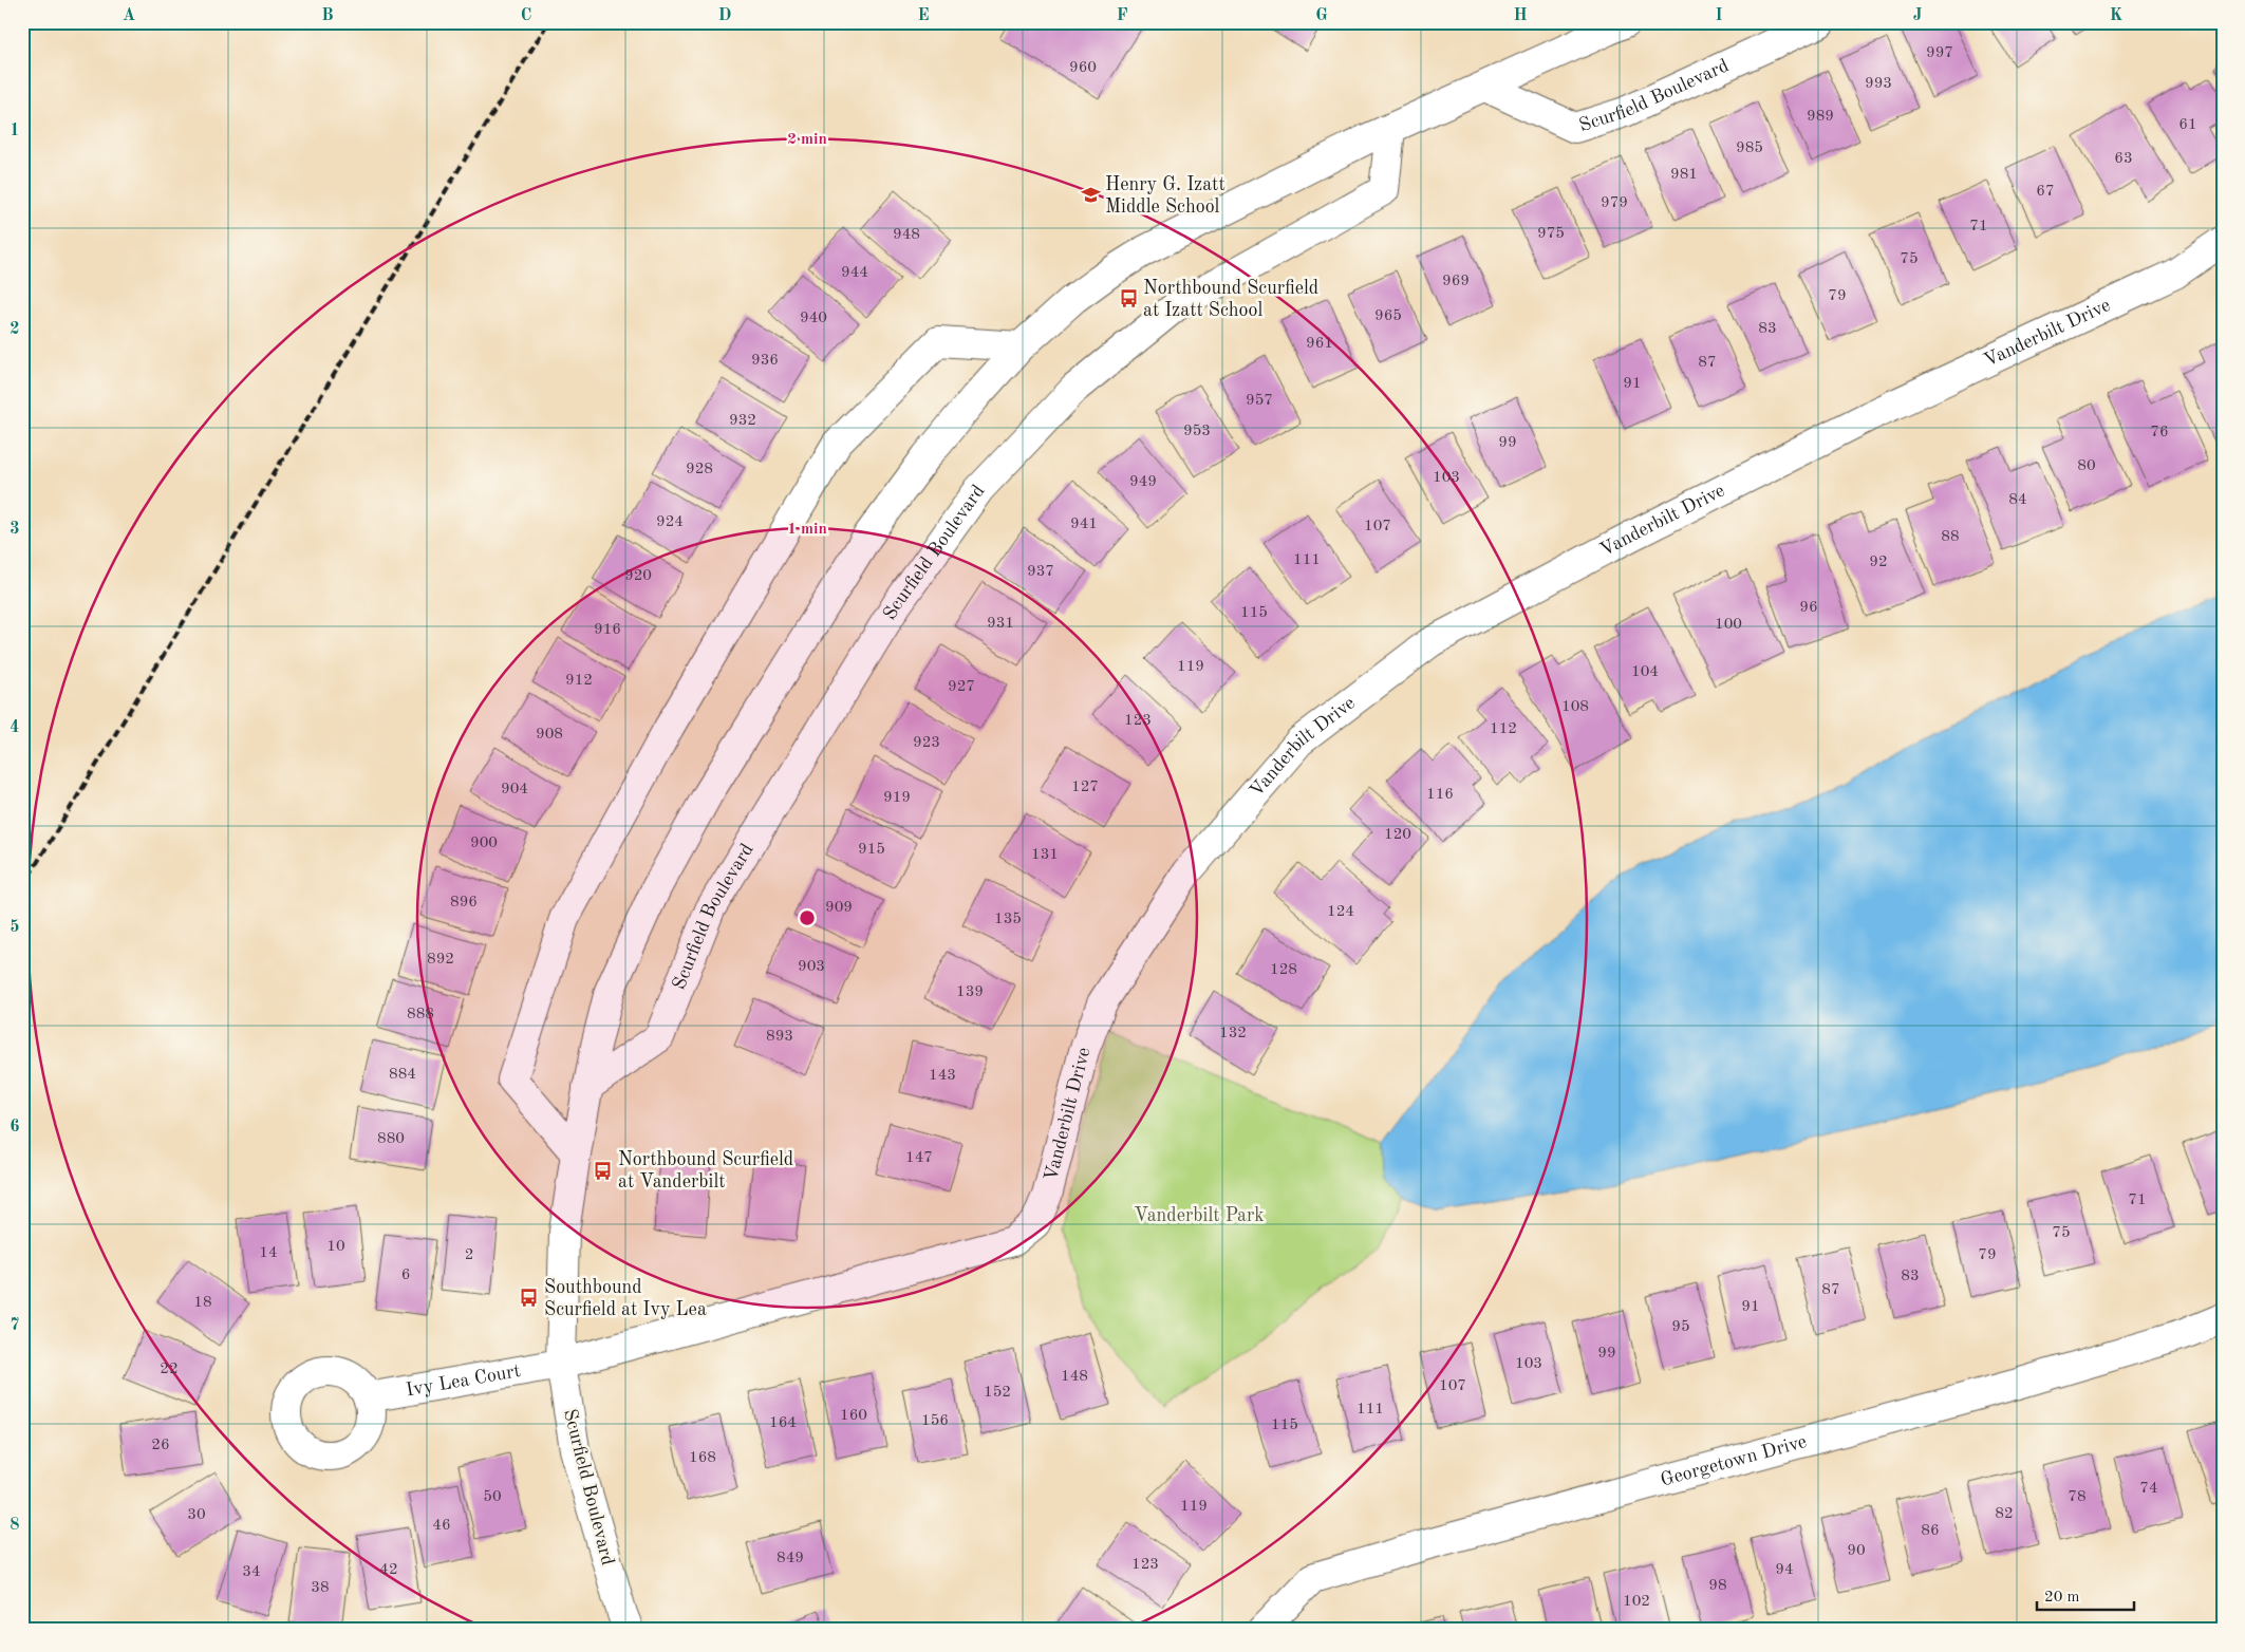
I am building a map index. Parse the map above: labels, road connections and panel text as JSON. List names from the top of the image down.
{
  "streets": {
    "street": [
      "Scurfield Boulevard",
      "Vanderbilt Drive",
      "Ivy Lea Court",
      "Georgetown Drive"
    ]
  },
  "crossings": [
    ["Scurfield Boulevard", "Vanderbilt Drive"],
    ["Scurfield Boulevard", "Ivy Lea Court"],
    ["Vanderbilt Drive", "Ivy Lea Court"]
  ],
  "parks": ["Vanderbilt Park"],
  "places": {
    "school or university": ["Henry G. Izatt Middle School"],
    "bus stop": ["Northbound Scurfield at Izatt School", "Northbound Scurfield at Vanderbilt", "Southbound Scurfield at Ivy Lea"]
  },
  "house_numbers": [
    "997",
    "960",
    "993",
    "989",
    "61",
    "985",
    "63",
    "981",
    "67",
    "979",
    "71",
    "975",
    "948",
    "75",
    "944",
    "969",
    "79",
    "965",
    "940",
    "83",
    "961",
    "936",
    "87",
    "91",
    "957",
    "932",
    "953",
    "76",
    "99",
    "80",
    "928",
    "103",
    "949",
    "84",
    "924",
    "941",
    "107",
    "88",
    "111",
    "92",
    "937",
    "920",
    "96",
    "115",
    "931",
    "100",
    "916",
    "119",
    "104",
    "912",
    "927",
    "108",
    "123",
    "112",
    "908",
    "923",
    "127",
    "904",
    "116",
    "919",
    "120",
    "900",
    "915",
    "131",
    "896",
    "909",
    "124",
    "135",
    "892",
    "903",
    "128",
    "139",
    "888",
    "132",
    "893",
    "884",
    "143",
    "880",
    "147",
    "71",
    "75",
    "10",
    "14",
    "2",
    "79",
    "6",
    "83",
    "87",
    "18",
    "91",
    "95",
    "99",
    "103",
    "22",
    "148",
    "107",
    "152",
    "111",
    "160",
    "156",
    "164",
    "115",
    "26",
    "168",
    "74",
    "50",
    "78",
    "119",
    "82",
    "30",
    "46",
    "86",
    "90",
    "849",
    "123",
    "42",
    "94",
    "34",
    "98",
    "38",
    "102"
  ],
  "scale_bar": "20 m",
  "grid": {
    "columns": [
      "A",
      "B",
      "C",
      "D",
      "E",
      "F",
      "G",
      "H",
      "I",
      "J",
      "K"
    ],
    "rows": [
      "1",
      "2",
      "3",
      "4",
      "5",
      "6",
      "7",
      "8"
    ]
  },
  "rings": ["2 min", "1 min"]
}
